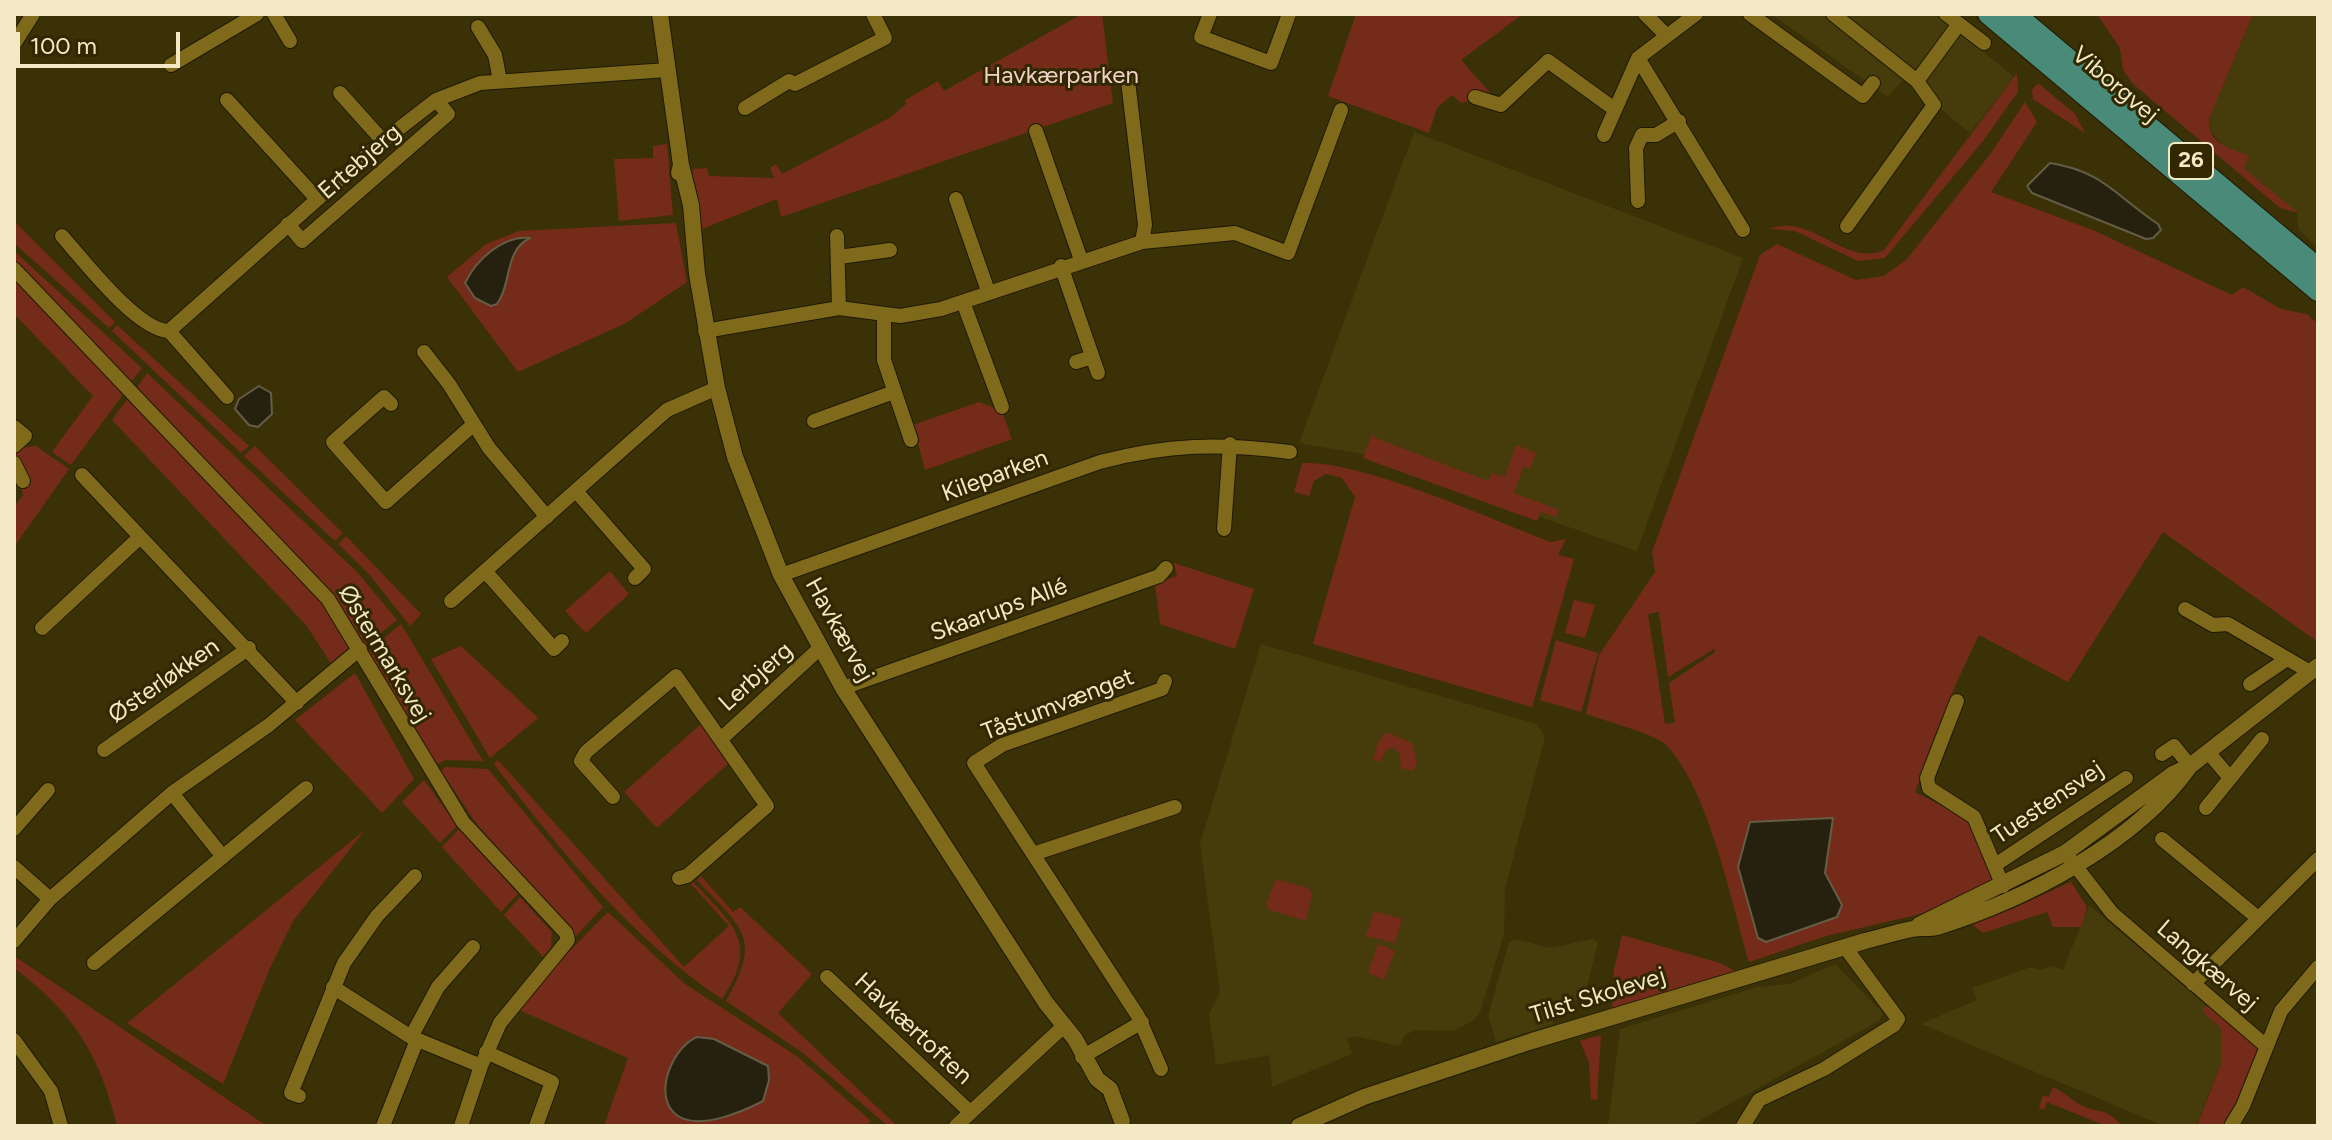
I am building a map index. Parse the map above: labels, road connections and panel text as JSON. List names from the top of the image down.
{
  "streets": {
    "main road": ["Viborgvej", "26"],
    "street": [
      "Ertebjerg",
      "Kileparken",
      "Skaarups Allé",
      "Havkærvej",
      "Østermarksvej",
      "Lerbjerg",
      "Østerløkken",
      "Tåstumvænget",
      "Tuestensvej",
      "Langkærvej",
      "Tilst Skolevej",
      "Havkærtoften"
    ]
  },
  "crossings": [
    ["Ertebjerg", "Havkærvej"],
    ["Kileparken", "Havkærvej"],
    ["Skaarups Allé", "Havkærvej"],
    ["Havkærvej", "Lerbjerg"],
    ["Havkærvej", "Havkærtoften"],
    ["Tuestensvej", "Tilst Skolevej"],
    ["Langkærvej", "Tilst Skolevej"]
  ],
  "parks": ["Havkærparken"],
  "scale_bar": "100 m"
}
